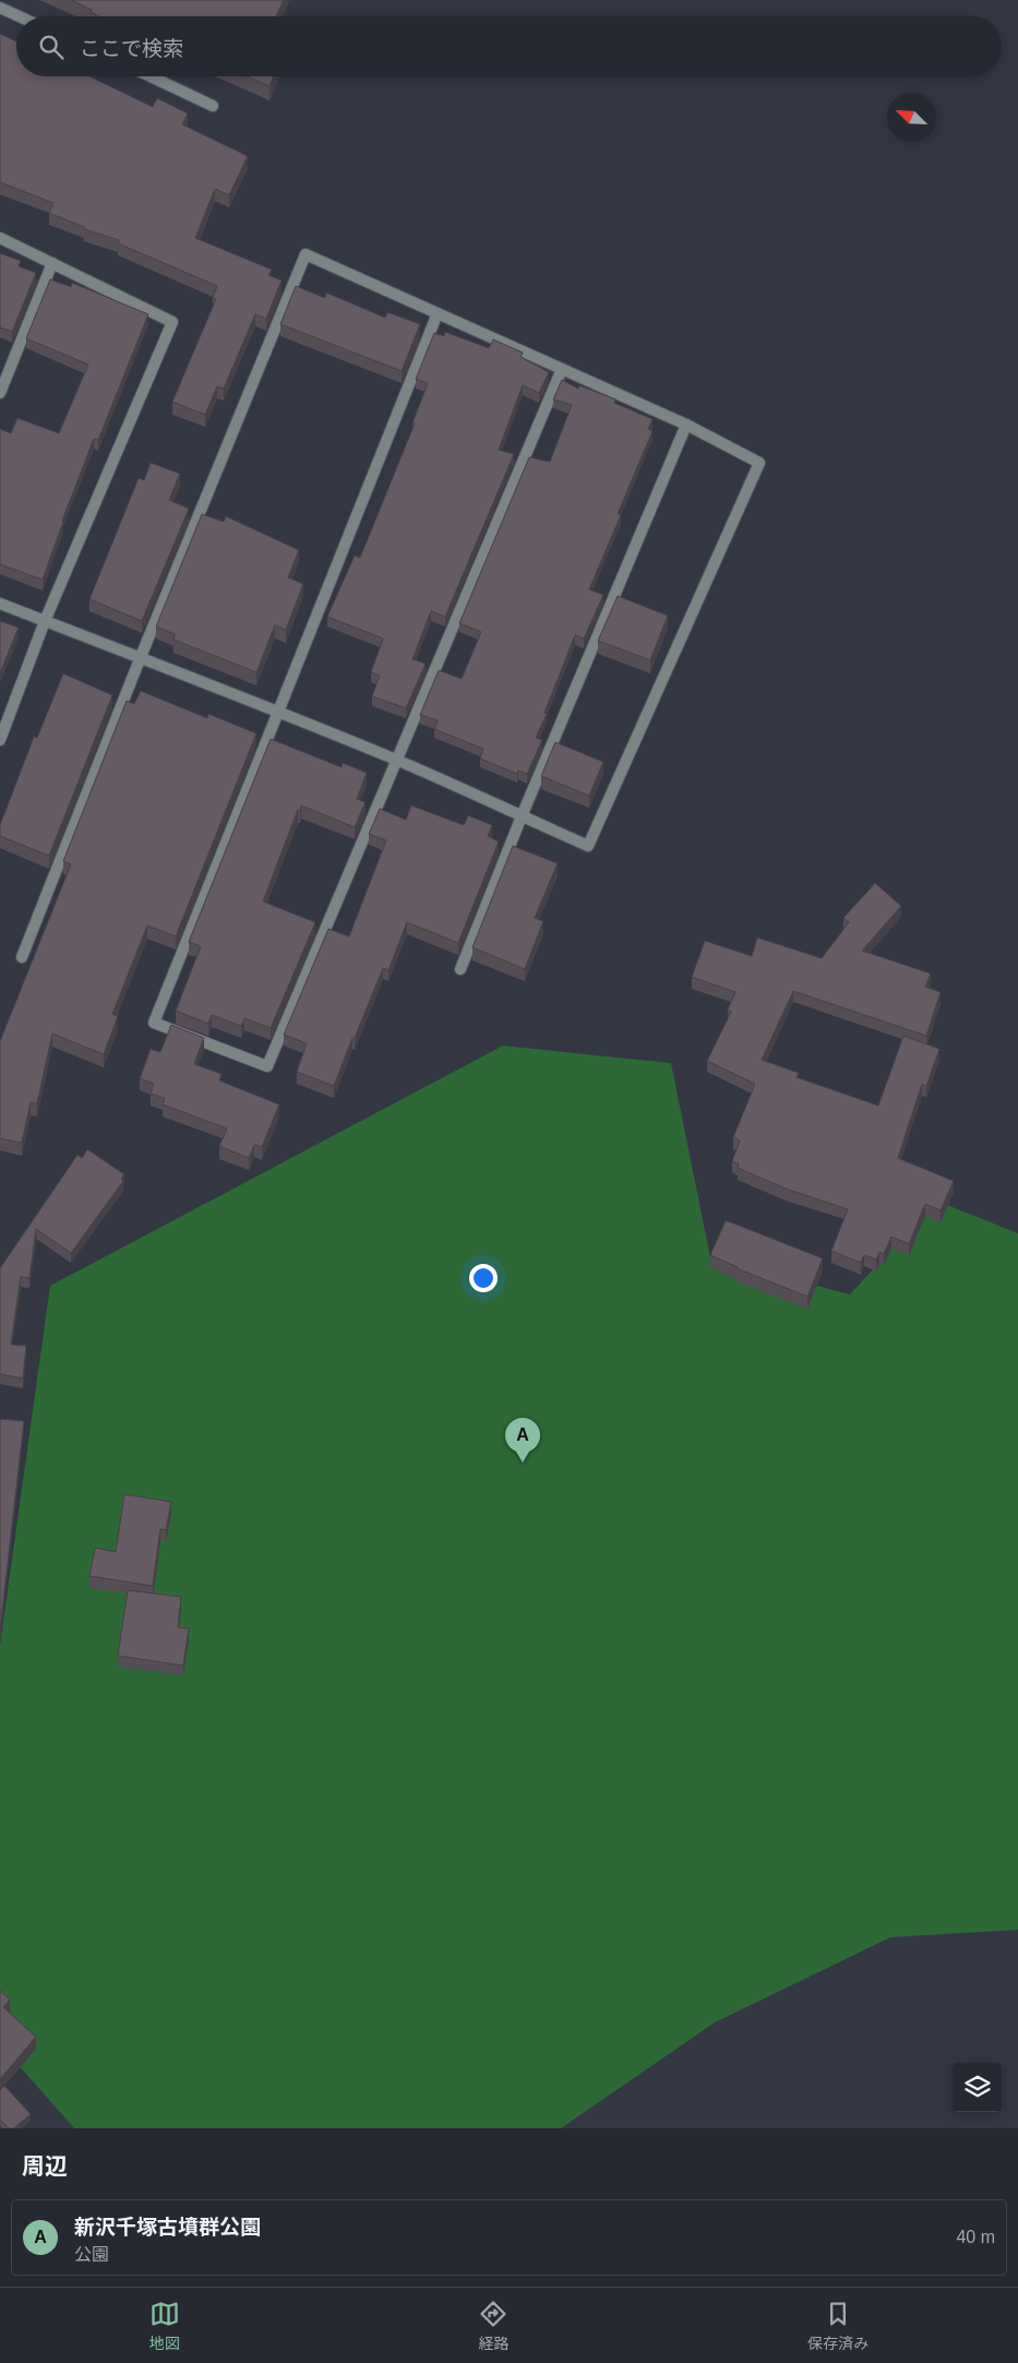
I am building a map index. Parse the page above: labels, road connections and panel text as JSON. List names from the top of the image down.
{
  "north": "top left",
  "page": {
    "search": "ここで検索",
    "pins": "A",
    "heading": "周辺",
    "list": [
      {
        "mark": "A",
        "name": "新沢千塚古墳群公園",
        "note": "公園",
        "value": "40 m"
      }
    ],
    "nav": ["地図", "経路", "保存済み"]
  }
}
